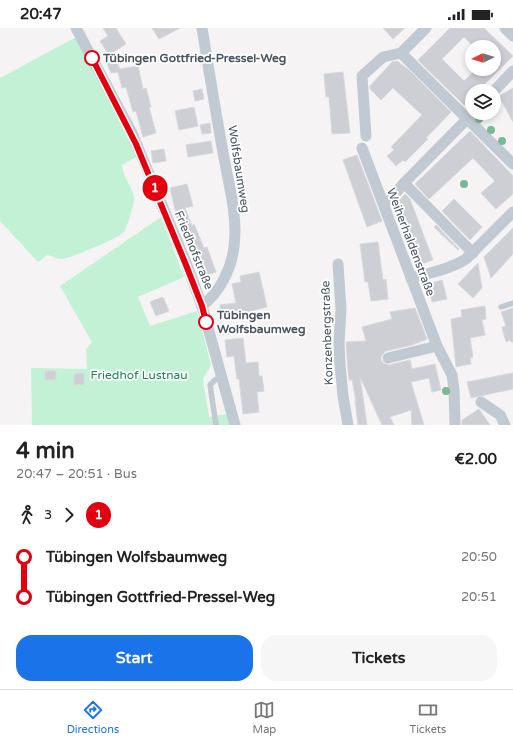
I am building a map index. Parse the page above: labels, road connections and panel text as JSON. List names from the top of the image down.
{
  "streets": {
    "street": [
      "Wolfsbaumweg",
      "Weiherhaldenstraße",
      "Friedhofstraße",
      "Konzenbergstraße"
    ]
  },
  "crossings": [
    ["Wolfsbaumweg", "Friedhofstraße"]
  ],
  "parks": ["Friedhof Lustnau"],
  "places": ["Tübingen Gottfried-Pressel-Weg", "Tübingen Wolfsbaumweg"],
  "lines": ["bus line 1"],
  "north": "left",
  "page": {
    "status": "20:47",
    "on_map": "1",
    "heading": ["4 min", "20:47 – 20:51 · Bus", "€2.00"],
    "legs": ["3", "1"],
    "list": [
      {
        "name": "Tübingen Wolfsbaumweg",
        "value": "20:50"
      },
      {
        "name": "Tübingen Gottfried-Pressel-Weg",
        "value": "20:51"
      }
    ],
    "buttons": ["Start", "Tickets"],
    "tabs": ["Directions", "Map", "Tickets"]
  }
}
